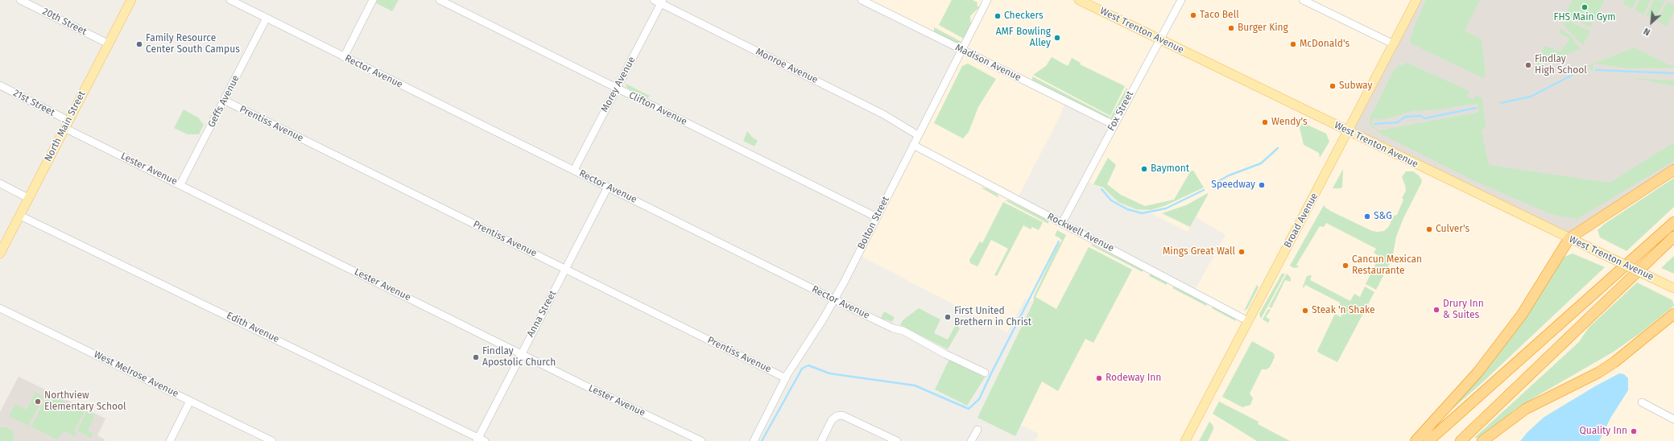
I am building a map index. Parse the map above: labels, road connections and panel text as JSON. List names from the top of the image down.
{
  "streets": {
    "main road": ["West Trenton Avenue", "North Main Street", "Broad Avenue"],
    "street": [
      "20th Street",
      "Madison Avenue",
      "Monroe Avenue",
      "Rector Avenue",
      "Morey Avenue",
      "Geffs Avenue",
      "21st Street",
      "Clifton Avenue",
      "Fox Street",
      "Prentiss Avenue",
      "Lester Avenue",
      "Bolton Street",
      "Rockwell Avenue",
      "Anna Street",
      "Edith Avenue",
      "West Melrose Avenue"
    ]
  },
  "crossings": [
    ["20th Street", "North Main Street"],
    ["West Trenton Avenue", "Fox Street"],
    ["West Trenton Avenue", "Broad Avenue"],
    ["Madison Avenue", "Fox Street"],
    ["Madison Avenue", "Bolton Street"],
    ["Monroe Avenue", "Morey Avenue"],
    ["Monroe Avenue", "Bolton Street"],
    ["Rector Avenue", "Morey Avenue"],
    ["Rector Avenue", "Geffs Avenue"],
    ["Rector Avenue", "Bolton Street"],
    ["Rector Avenue", "Anna Street"],
    ["Morey Avenue", "Clifton Avenue"],
    ["Geffs Avenue", "Prentiss Avenue"],
    ["Geffs Avenue", "Lester Avenue"],
    ["21st Street", "North Main Street"],
    ["21st Street", "Lester Avenue"],
    ["Clifton Avenue", "Bolton Street"],
    ["Fox Street", "Rockwell Avenue"],
    ["Prentiss Avenue", "Bolton Street"],
    ["Prentiss Avenue", "Anna Street"],
    ["North Main Street", "Lester Avenue"],
    ["North Main Street", "Edith Avenue"],
    ["Lester Avenue", "Anna Street"],
    ["Broad Avenue", "Rockwell Avenue"],
    ["Bolton Street", "Rockwell Avenue"],
    ["Anna Street", "Edith Avenue"]
  ],
  "places": [
    "FHS Main Gym",
    "Taco Bell",
    "Checkers",
    "Burger King",
    "AMF Bowling Alley",
    "Family Resource Center South Campus",
    "McDonald's",
    "Findlay High School",
    "Subway",
    "Wendy's",
    "Baymont",
    "Speedway",
    "S&G",
    "Culver's",
    "Mings Great Wall",
    "Cancun Mexican Restaurante",
    "Drury Inn & Suites",
    "Steak 'n Shake",
    "First United Brethern in Christ",
    "Findlay Apostolic Church",
    "Rodeway Inn",
    "Northview Elementary School",
    "Quality Inn"
  ],
  "north": "bottom left"
}
